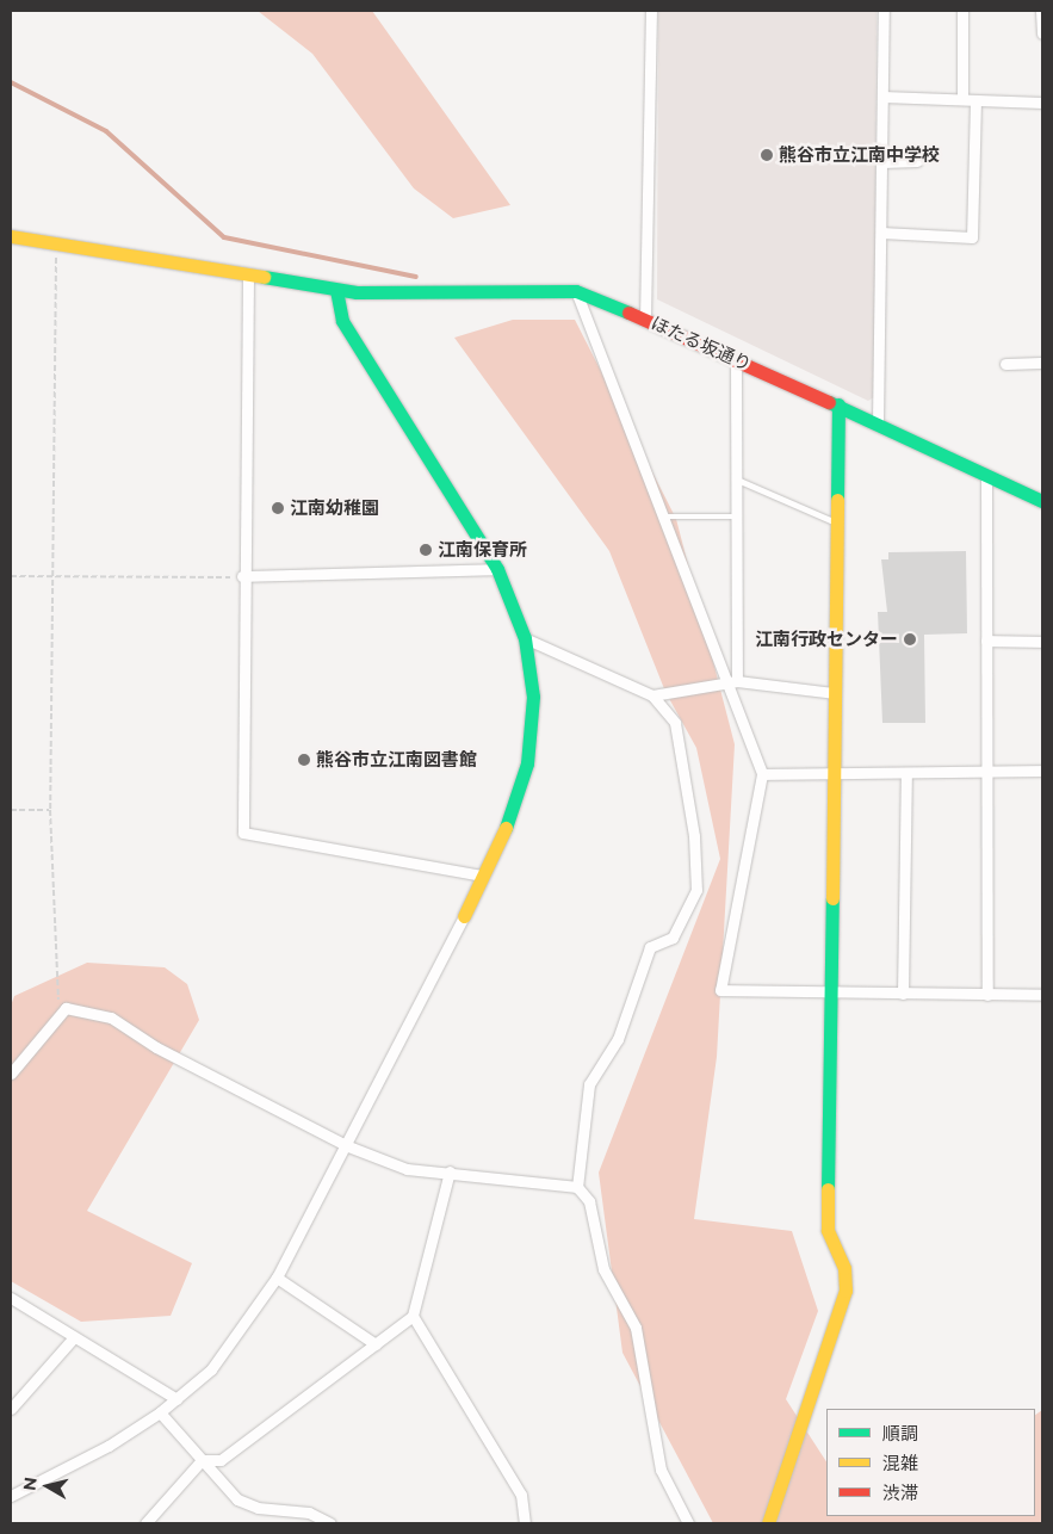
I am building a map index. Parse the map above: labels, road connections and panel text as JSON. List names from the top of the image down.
{
  "streets": {
    "street": ["ほたる坂通り"]
  },
  "places": [
    "熊谷市立江南中学校",
    "江南幼稚園",
    "江南保育所",
    "江南行政センター",
    "熊谷市立江南図書館"
  ],
  "legend": ["順調", "混雑", "渋滞"],
  "north": "left"
}
